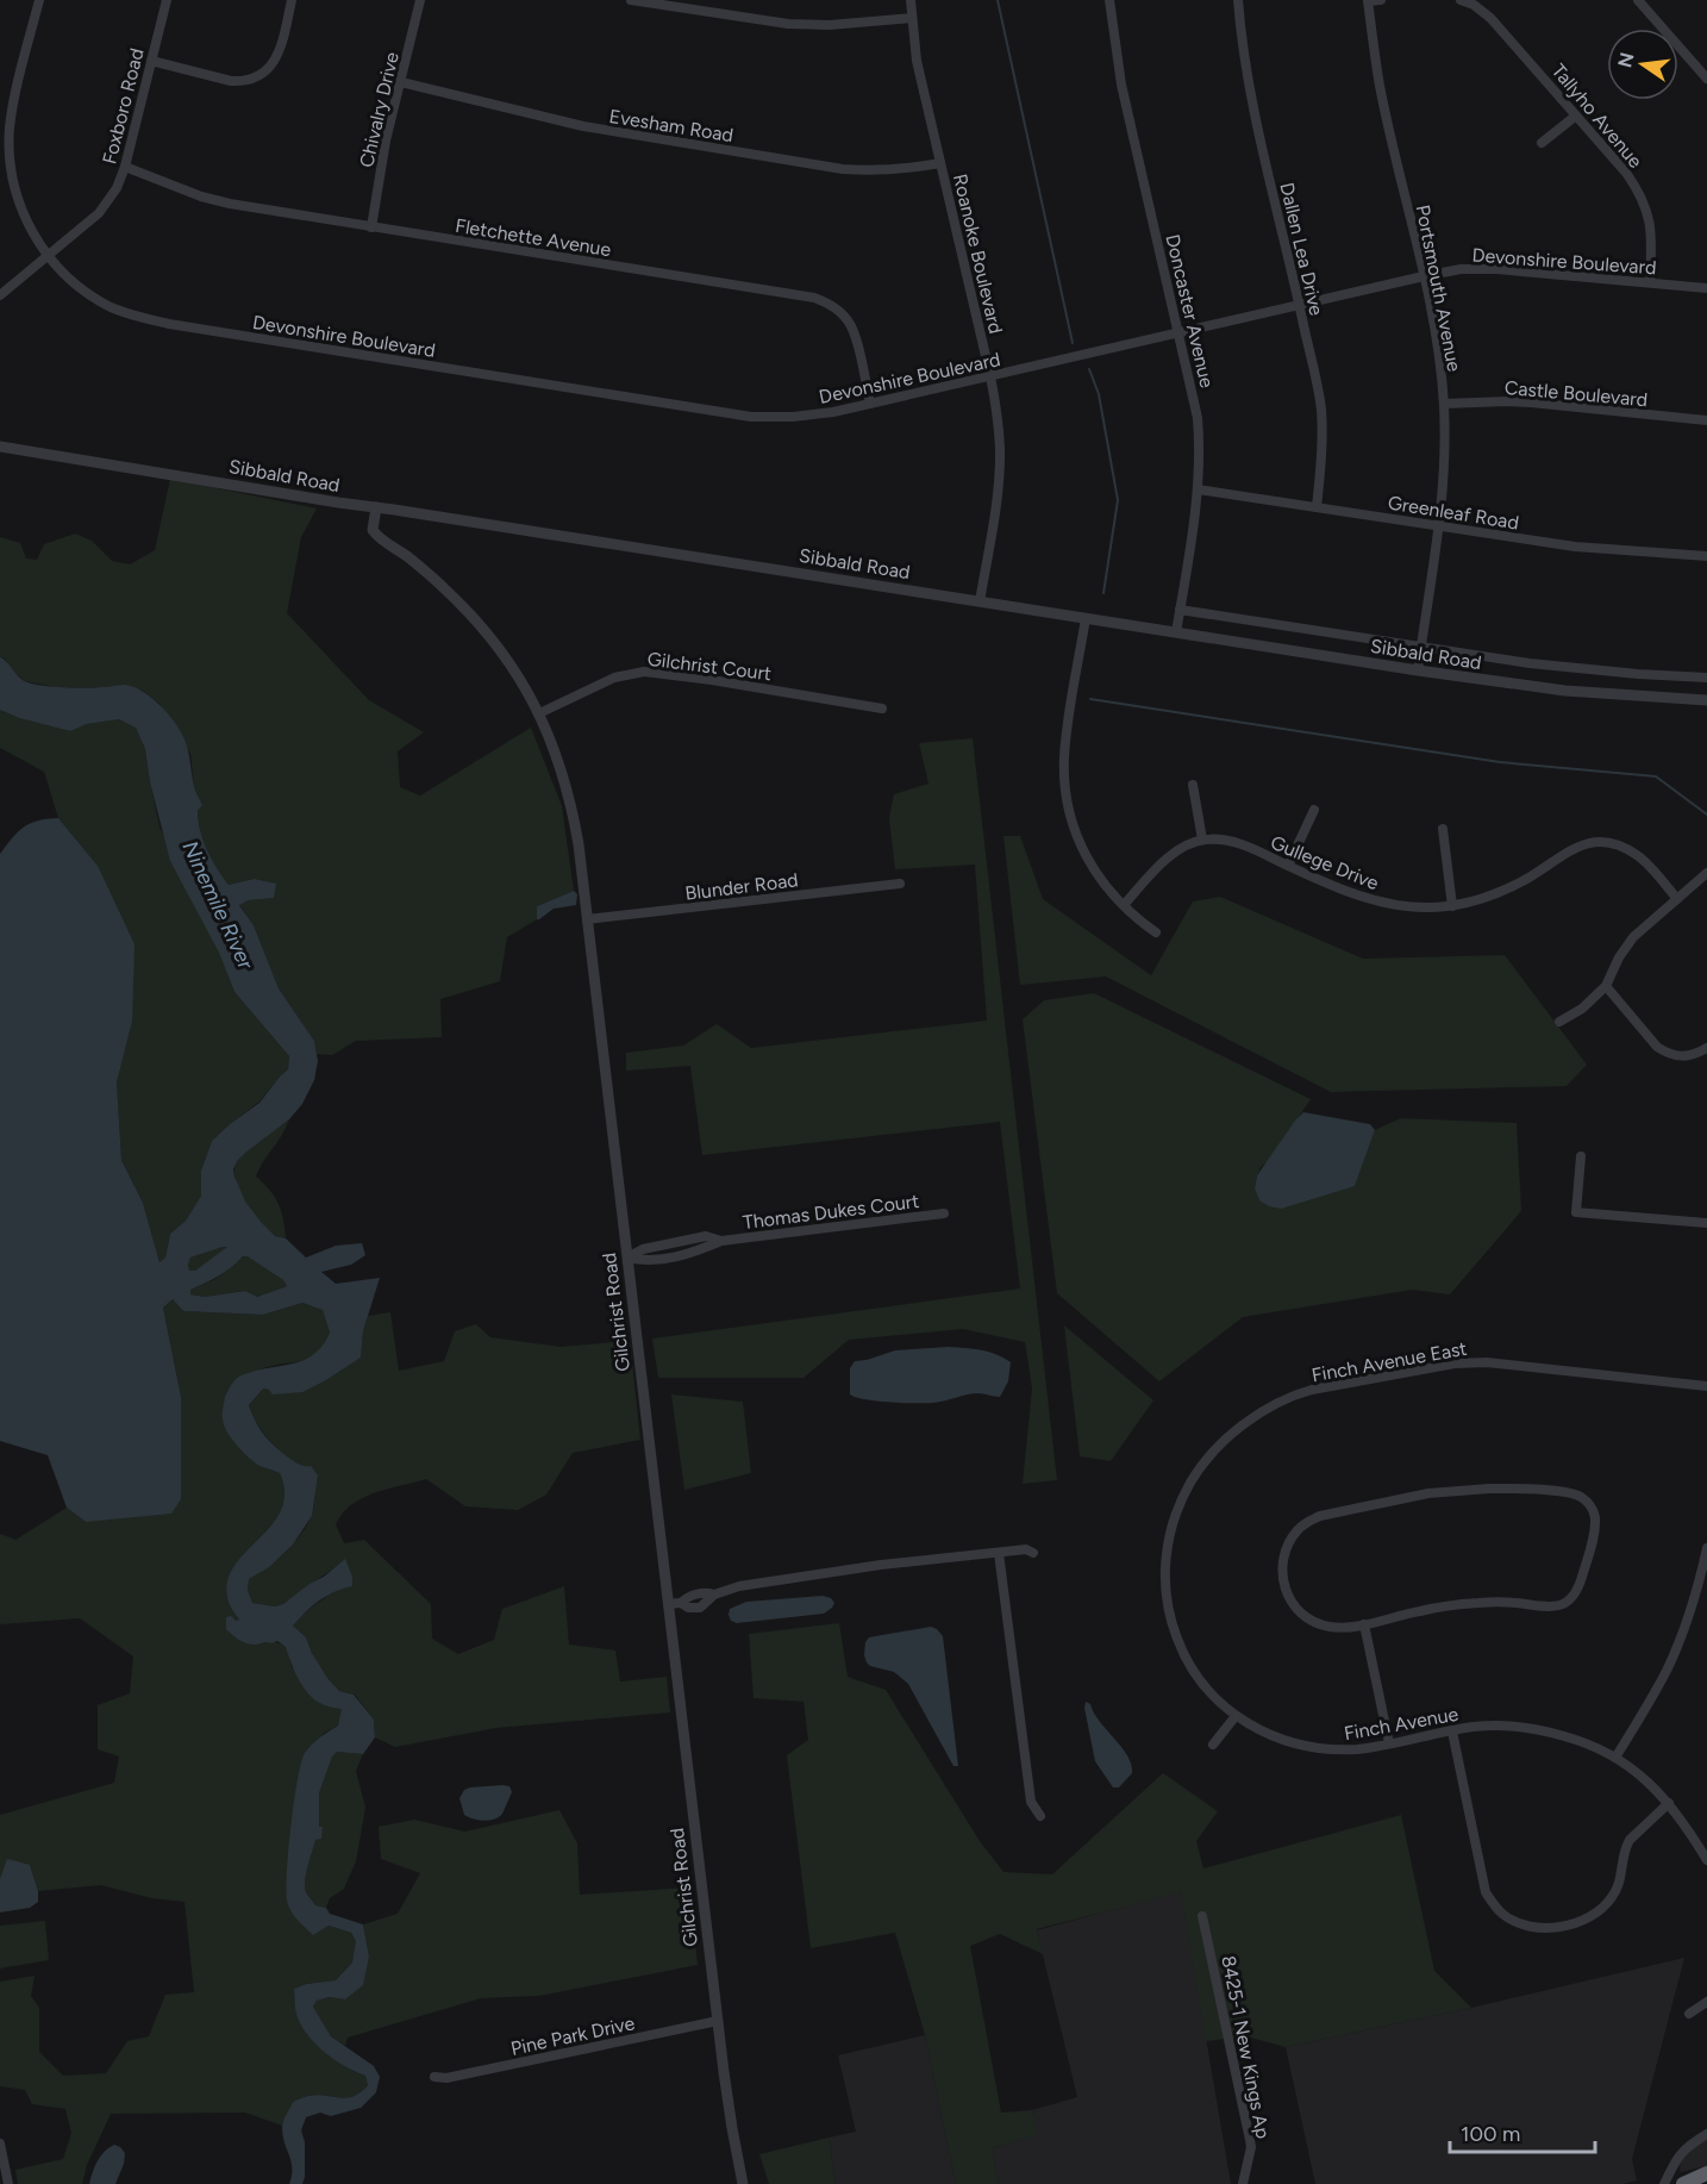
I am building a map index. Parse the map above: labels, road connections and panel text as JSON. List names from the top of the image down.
{
  "streets": {
    "street": [
      "Foxboro Road",
      "Chivalry Drive",
      "Tallyho Avenue",
      "Evesham Road",
      "Fletchette Avenue",
      "Dallen Lea Drive",
      "Roanoke Boulevard",
      "Devonshire Boulevard",
      "Portsmouth Avenue",
      "Doncaster Avenue",
      "Castle Boulevard",
      "Sibbald Road",
      "Greenleaf Road",
      "Gilchrist Court",
      "Gullege Drive",
      "Blunder Road",
      "Thomas Dukes Court",
      "Gilchrist Road",
      "Finch Avenue East",
      "Finch Avenue",
      "Pine Park Drive",
      "8425-1 New Kings Ap"
    ]
  },
  "crossings": [
    ["Foxboro Road", "Fletchette Avenue"],
    ["Foxboro Road", "Devonshire Boulevard"],
    ["Chivalry Drive", "Evesham Road"],
    ["Chivalry Drive", "Fletchette Avenue"],
    ["Tallyho Avenue", "Devonshire Boulevard"],
    ["Evesham Road", "Roanoke Boulevard"],
    ["Fletchette Avenue", "Devonshire Boulevard"],
    ["Dallen Lea Drive", "Devonshire Boulevard"],
    ["Dallen Lea Drive", "Greenleaf Road"],
    ["Roanoke Boulevard", "Devonshire Boulevard"],
    ["Roanoke Boulevard", "Sibbald Road"],
    ["Devonshire Boulevard", "Portsmouth Avenue"],
    ["Devonshire Boulevard", "Doncaster Avenue"],
    ["Portsmouth Avenue", "Castle Boulevard"],
    ["Portsmouth Avenue", "Sibbald Road"],
    ["Portsmouth Avenue", "Greenleaf Road"],
    ["Doncaster Avenue", "Sibbald Road"],
    ["Doncaster Avenue", "Greenleaf Road"],
    ["Sibbald Road", "Gilchrist Road"],
    ["Gilchrist Court", "Gilchrist Road"],
    ["Blunder Road", "Gilchrist Road"],
    ["Thomas Dukes Court", "Gilchrist Road"],
    ["Gilchrist Road", "Pine Park Drive"],
    ["Finch Avenue East", "Finch Avenue"]
  ],
  "water": ["Ninemile River"],
  "scale_bar": "100 m",
  "north": "left"
}
